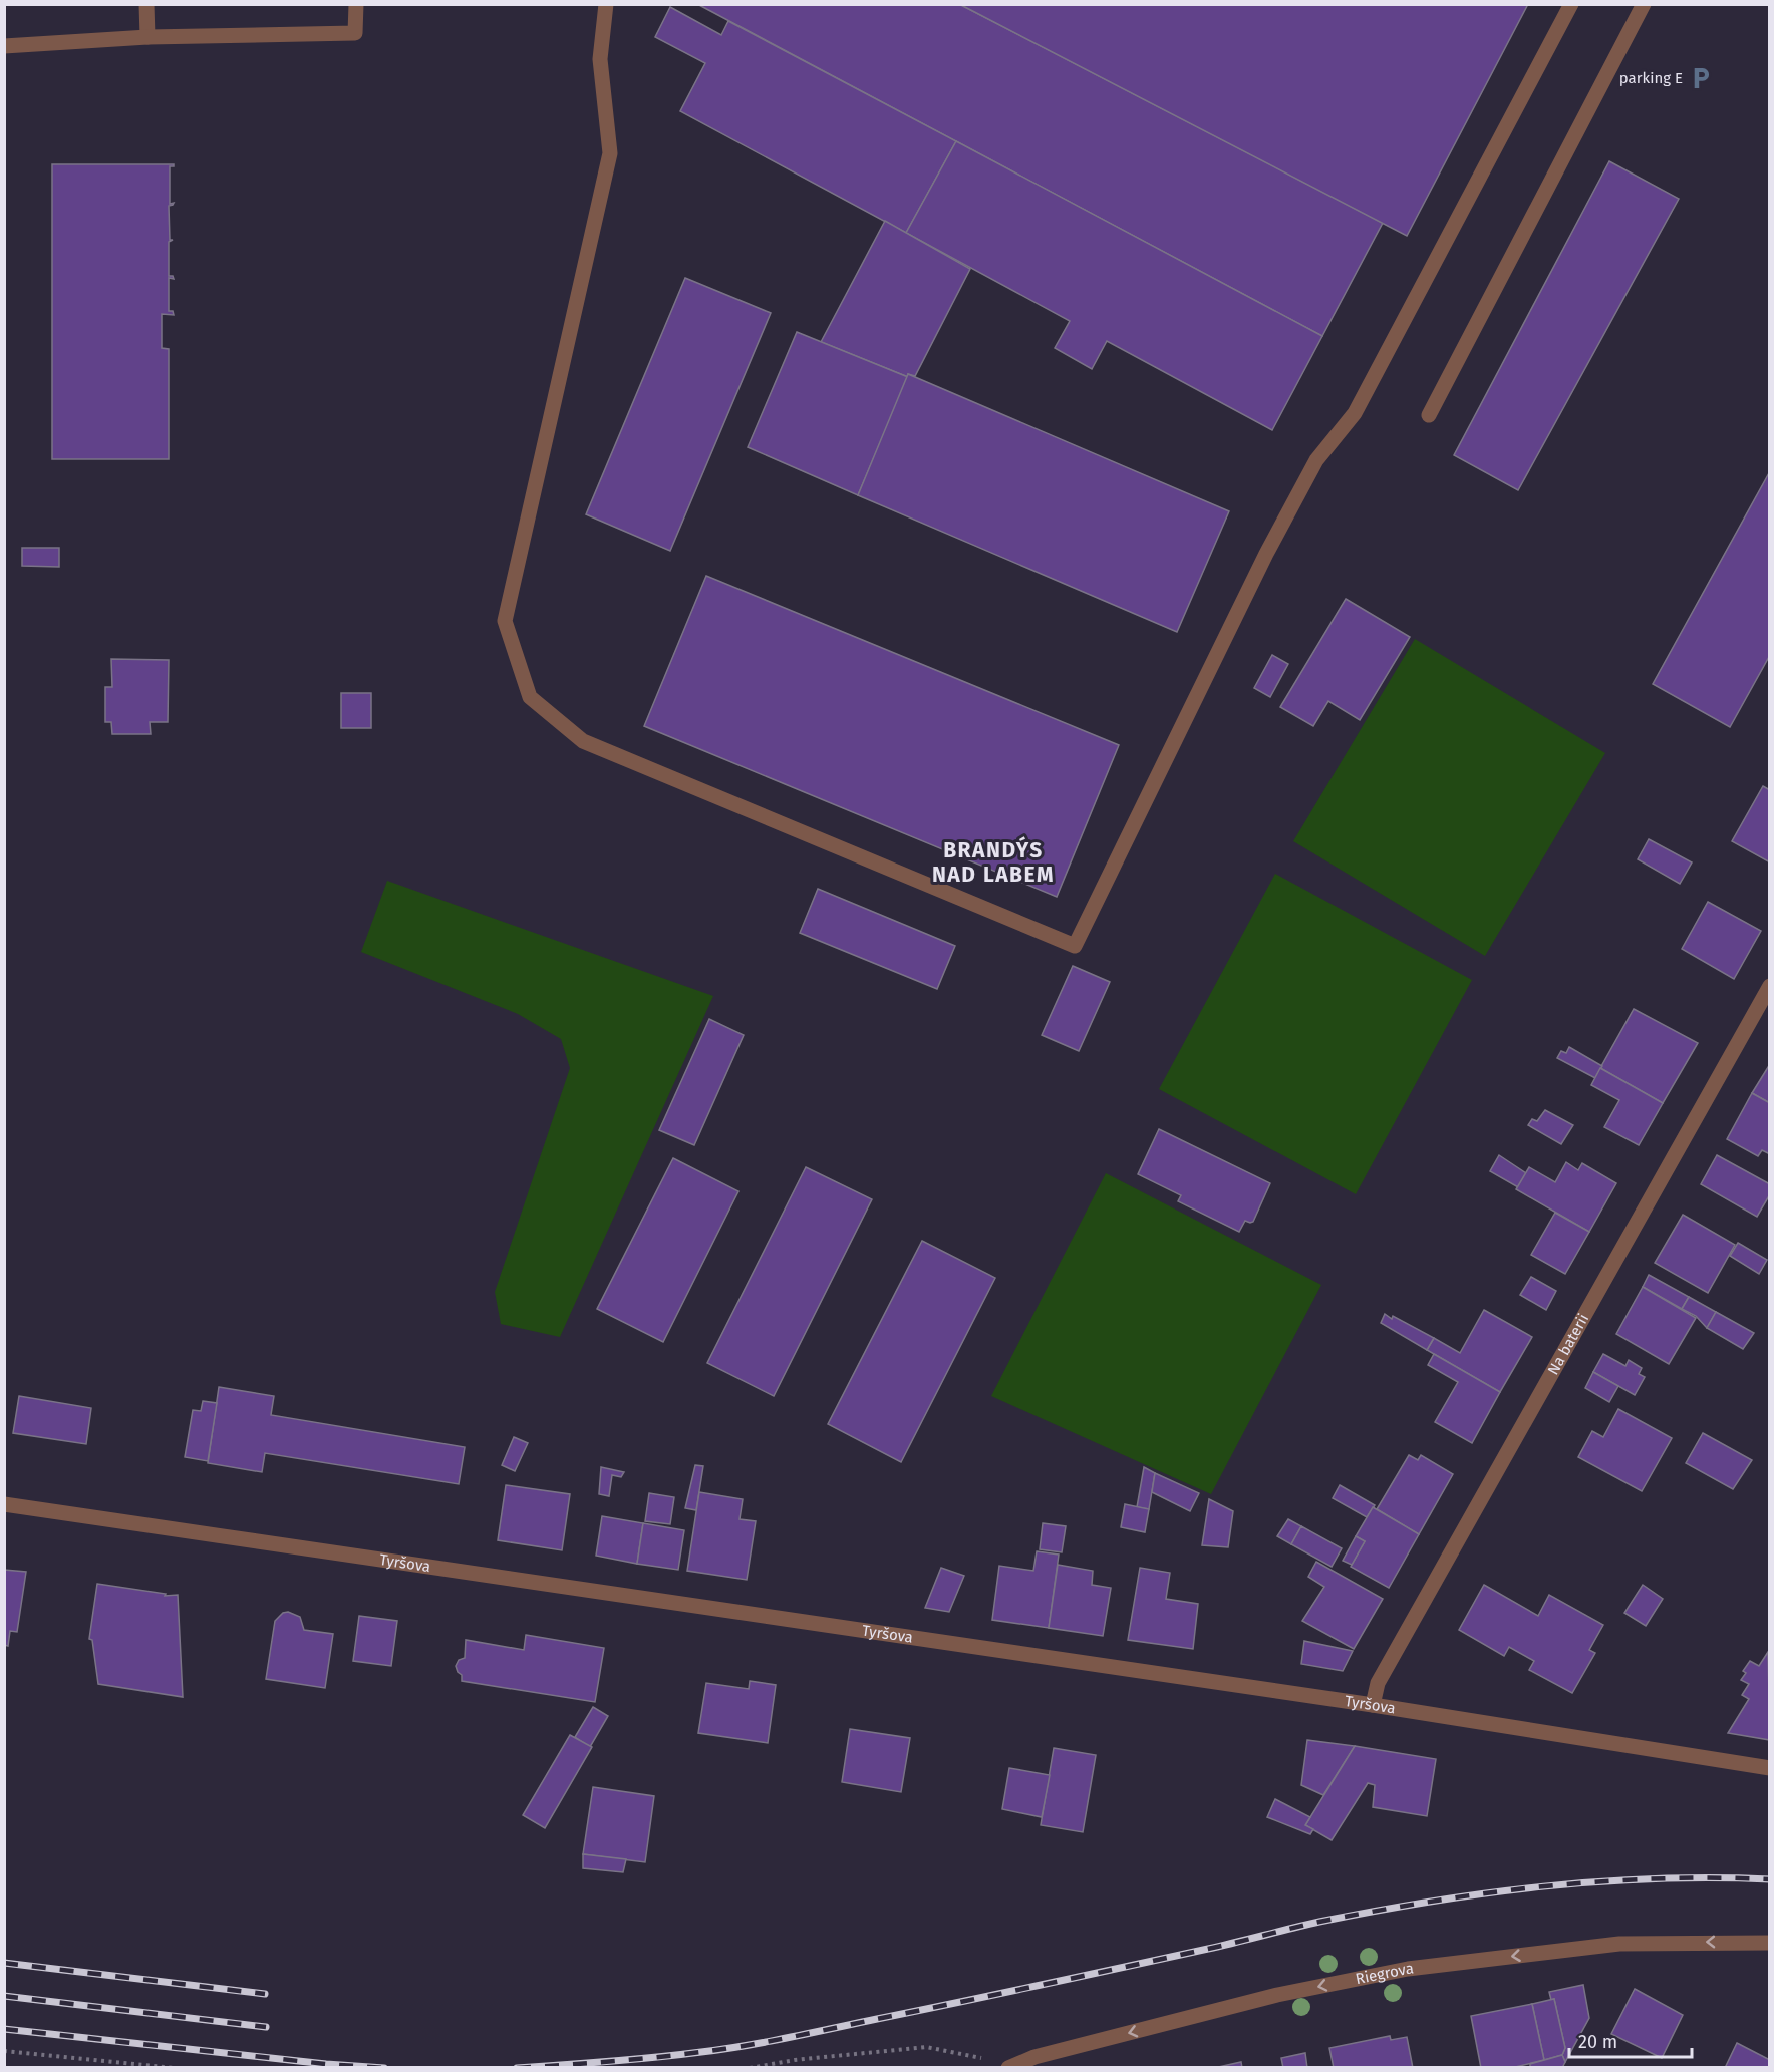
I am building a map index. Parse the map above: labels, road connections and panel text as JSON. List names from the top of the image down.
{
  "streets": {
    "street": ["Na baterii", "Tyršova", "Riegrova"]
  },
  "crossings": [
    ["Na baterii", "Tyršova"]
  ],
  "one_way": ["Riegrova"],
  "districts": ["BRANDÝS NAD LABEM"],
  "places": {
    "parking": ["parking E"]
  },
  "scale_bar": "20 m"
}
